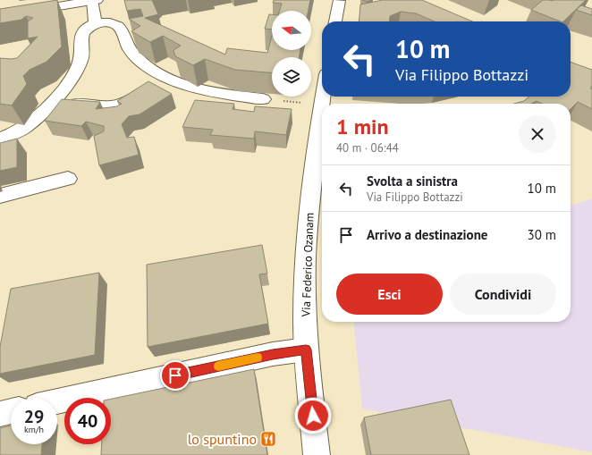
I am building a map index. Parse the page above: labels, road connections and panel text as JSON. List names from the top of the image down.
{
  "streets": {
    "street": ["Via Federico Ozanam"]
  },
  "places": {
    "restaurant": ["lo spuntino"]
  },
  "north": "left",
  "page": {
    "turn": ["10 m", "Via Filippo Bottazzi"],
    "heading": ["1 min", "40 m · 06:44"],
    "list": [
      {
        "name": "Svolta a sinistra",
        "note": "Via Filippo Bottazzi",
        "value": "10 m"
      },
      {
        "name": "Arrivo a destinazione",
        "value": "30 m"
      }
    ],
    "buttons": ["Esci", "Condividi"],
    "speed": "29 km/h",
    "limit": "40"
  }
}
